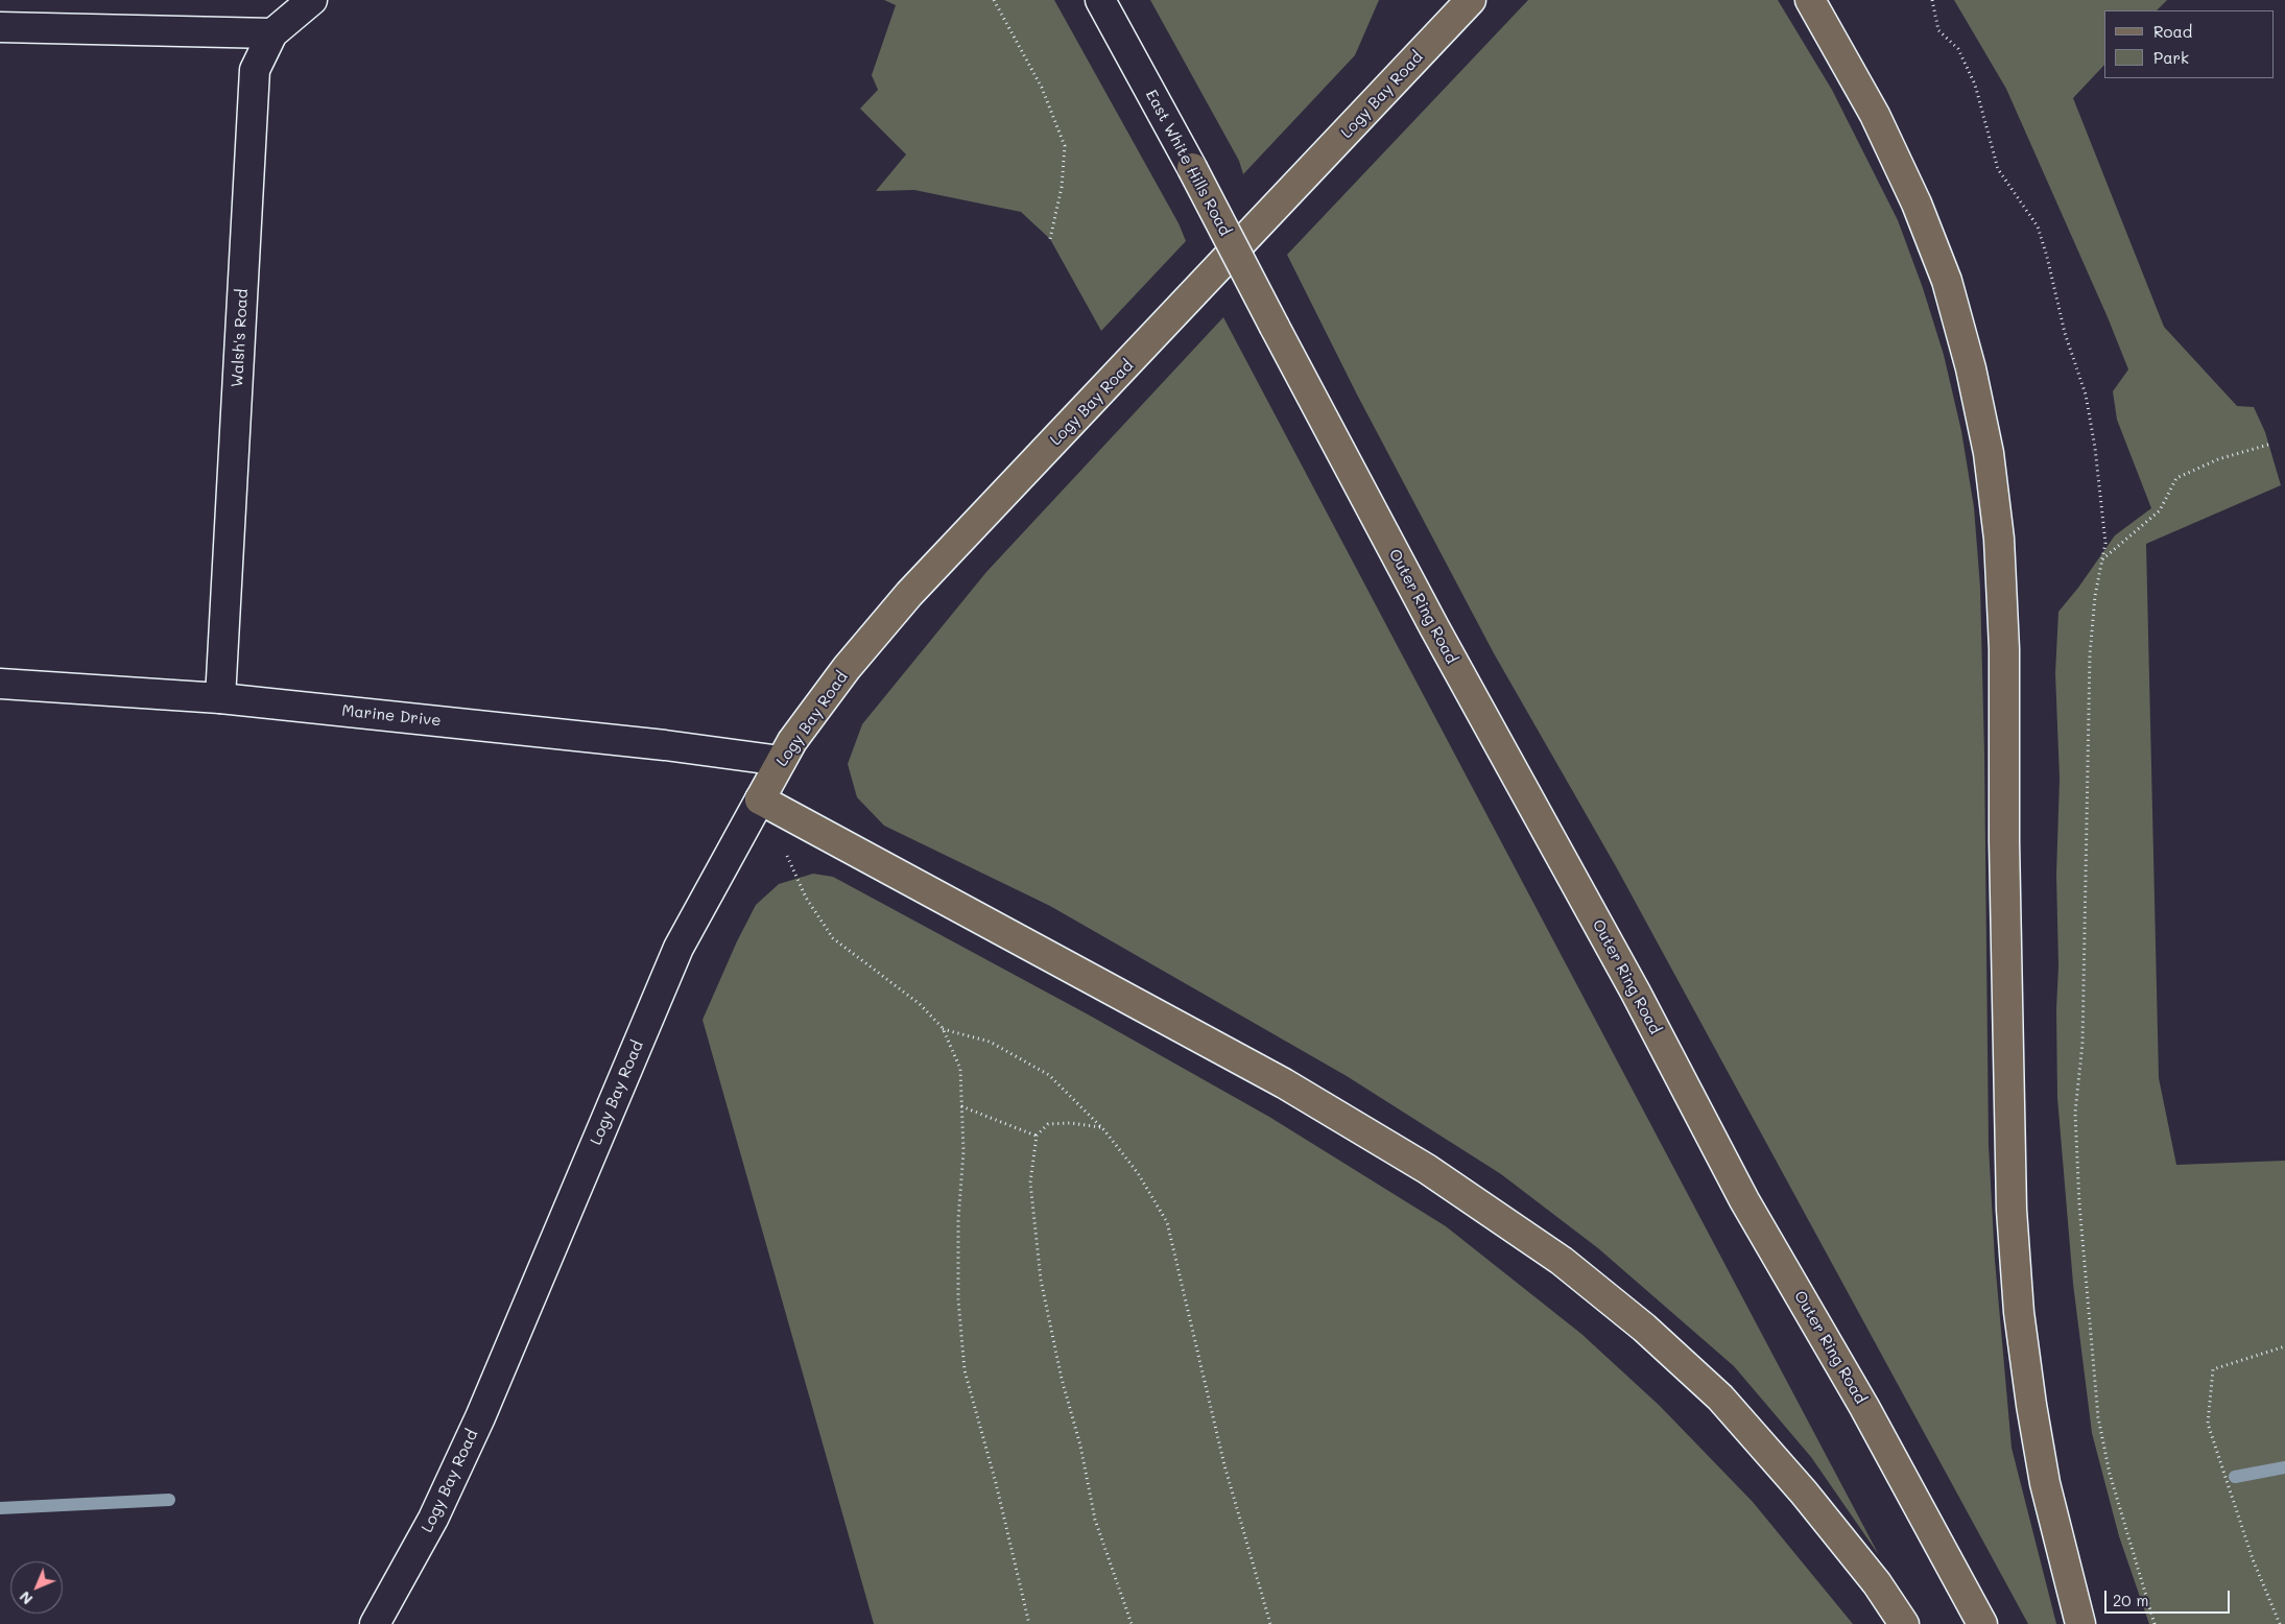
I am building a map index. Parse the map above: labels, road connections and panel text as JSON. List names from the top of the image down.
{
  "streets": {
    "main road": ["Logy Bay Road", "East White Hills Road", "Outer Ring Road"],
    "street": ["Walsh's Road", "Marine Drive"]
  },
  "crossings": [
    ["Logy Bay Road", "Marine Drive"],
    ["East White Hills Road", "Outer Ring Road"],
    ["Walsh's Road", "Marine Drive"]
  ],
  "legend": ["Road", "Park"],
  "scale_bar": "20 m",
  "north": "bottom left"
}
